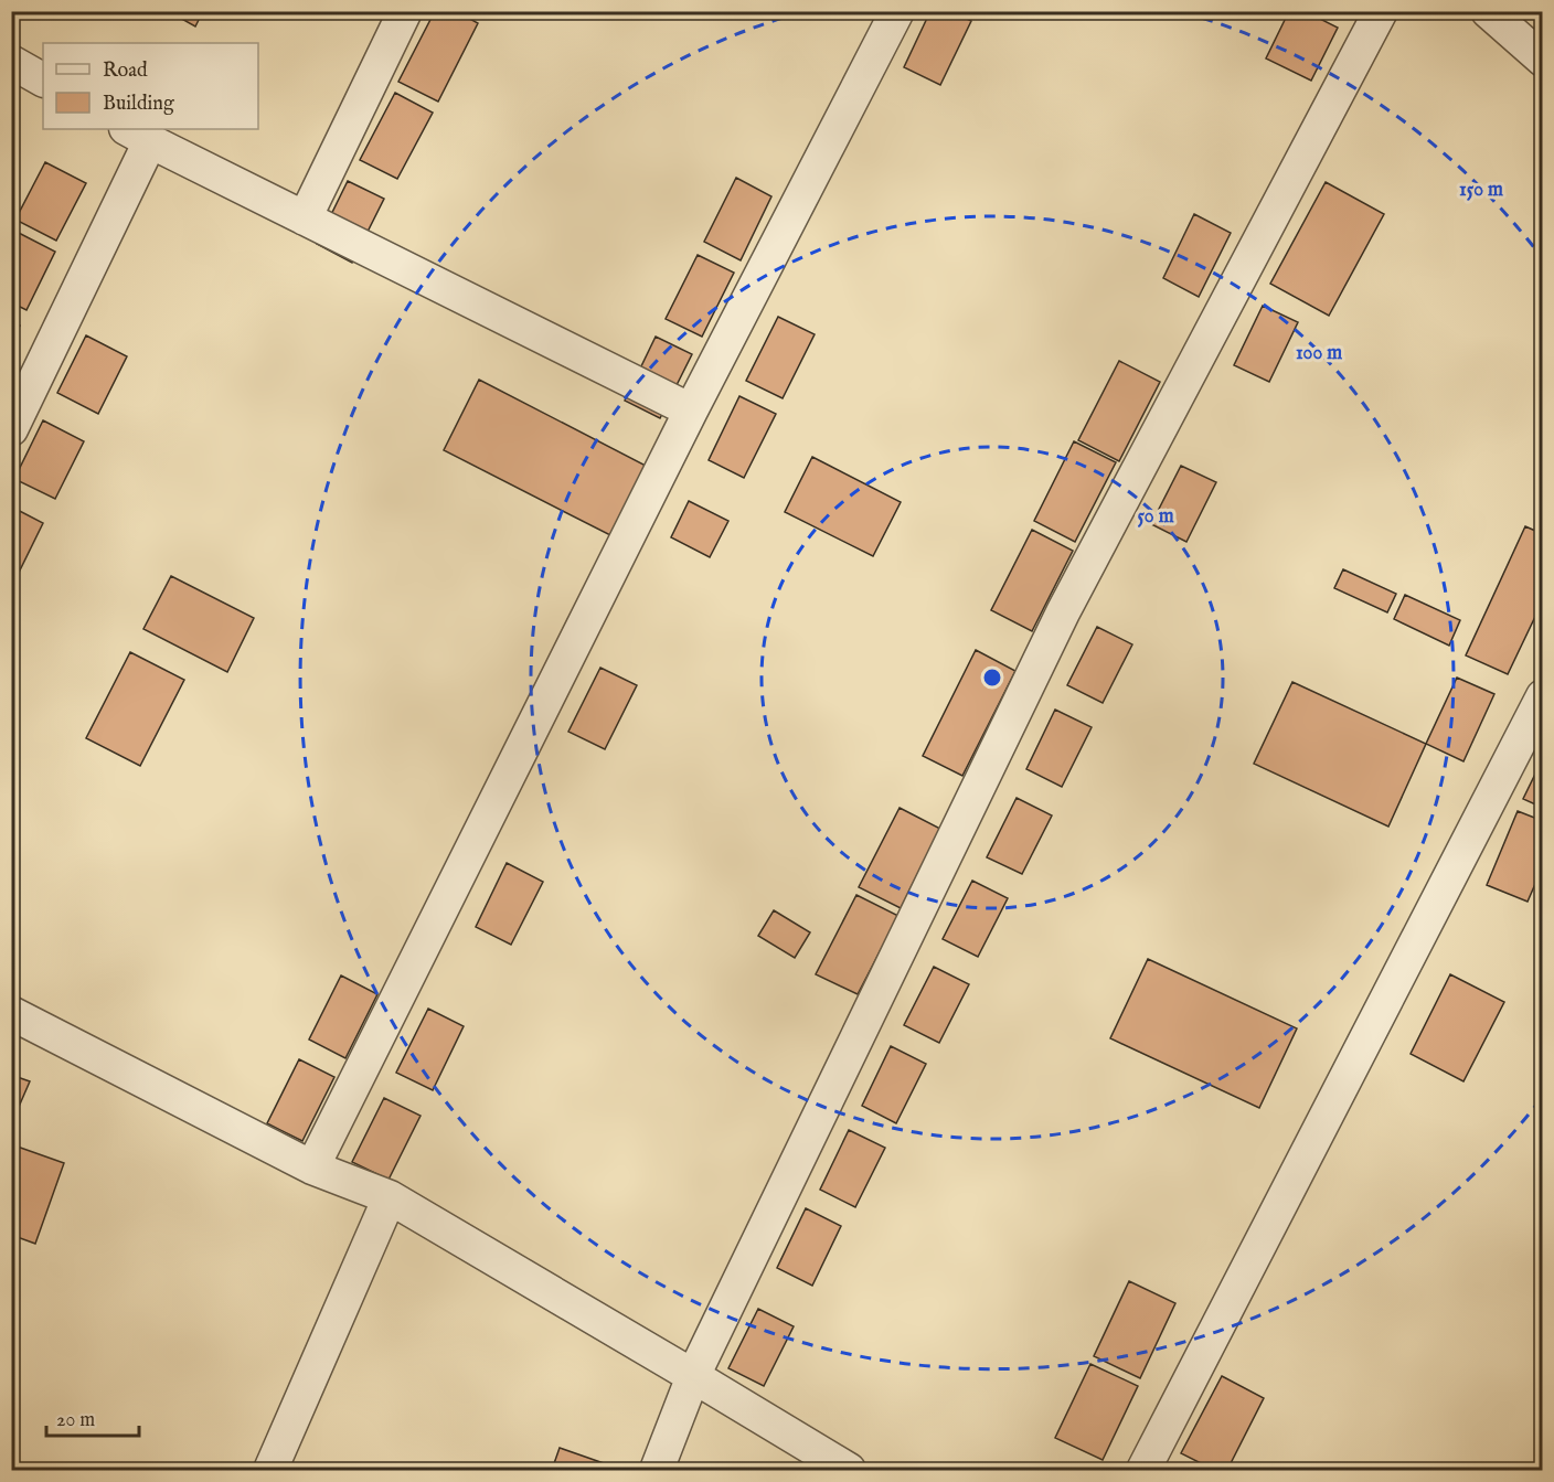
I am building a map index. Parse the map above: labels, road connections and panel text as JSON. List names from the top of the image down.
{
  "legend": ["Road", "Building"],
  "scale_bar": "20 m",
  "rings": ["150 m", "100 m", "50 m"]
}
